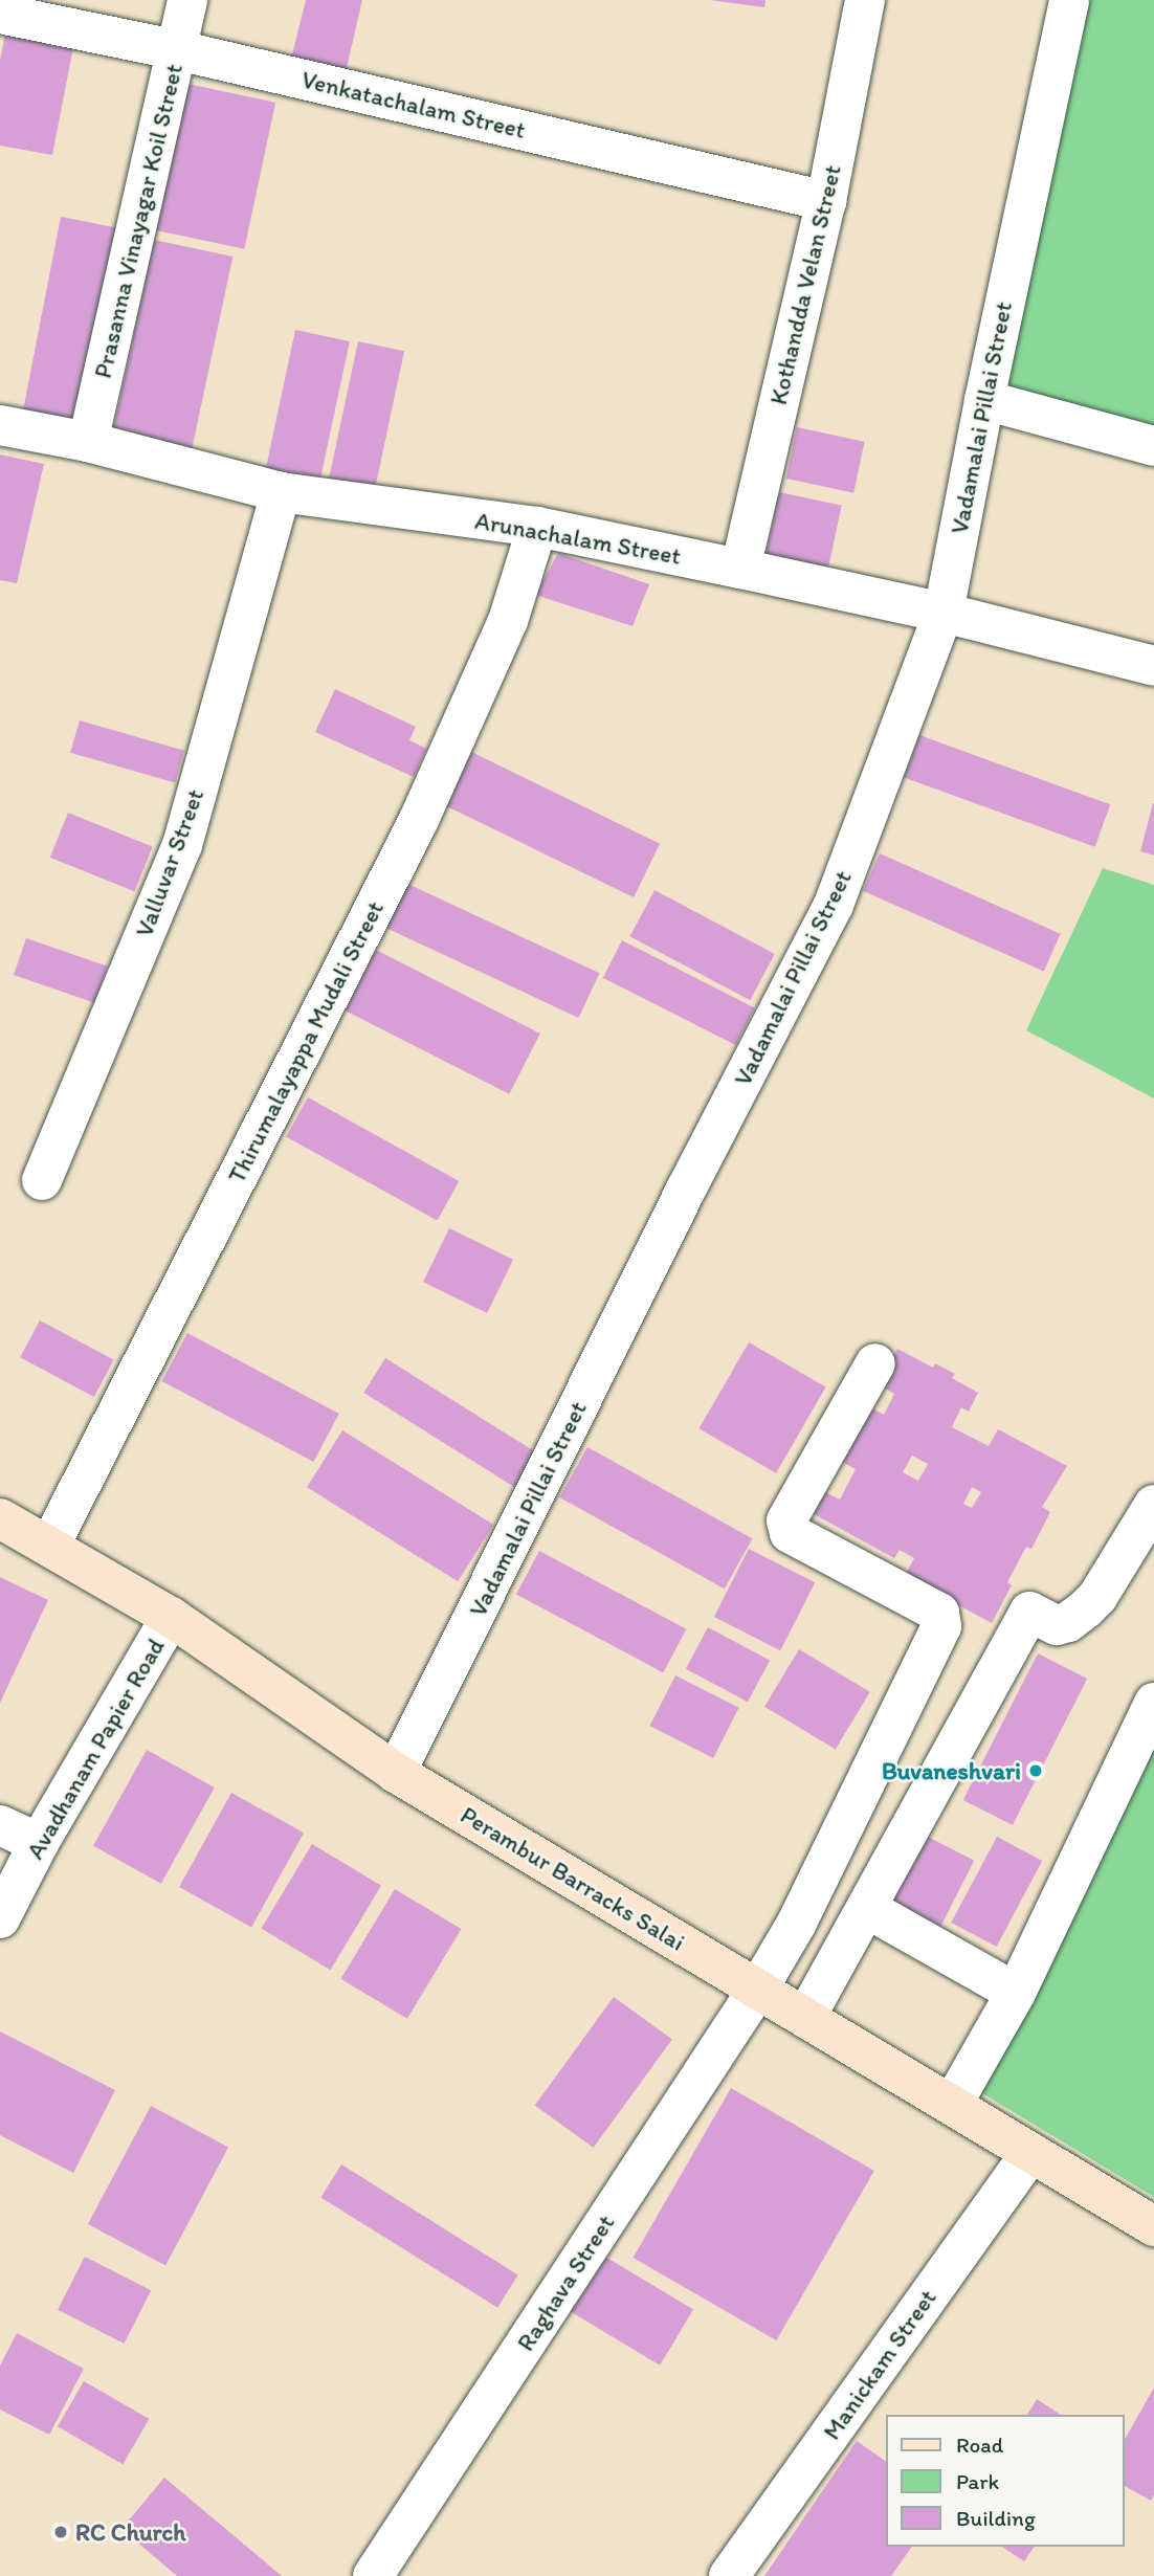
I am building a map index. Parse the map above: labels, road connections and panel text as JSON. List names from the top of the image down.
{
  "streets": {
    "main road": ["Perambur Barracks Salai"],
    "street": [
      "Venkatachalam Street",
      "Prasanna Vinayagar Koil Street",
      "Kothandda Velan Street",
      "Vadamalai Pillai Street",
      "Arunachalam Street",
      "Valluvar Street",
      "Thirumalayappa Mudali Street",
      "Avadhanam Papier Road",
      "Raghava Street",
      "Manickam Street"
    ]
  },
  "crossings": [
    ["Venkatachalam Street", "Prasanna Vinayagar Koil Street"],
    ["Venkatachalam Street", "Kothandda Velan Street"],
    ["Prasanna Vinayagar Koil Street", "Arunachalam Street"],
    ["Kothandda Velan Street", "Arunachalam Street"],
    ["Vadamalai Pillai Street", "Arunachalam Street"],
    ["Vadamalai Pillai Street", "Perambur Barracks Salai"],
    ["Arunachalam Street", "Valluvar Street"],
    ["Arunachalam Street", "Thirumalayappa Mudali Street"],
    ["Thirumalayappa Mudali Street", "Perambur Barracks Salai"],
    ["Avadhanam Papier Road", "Perambur Barracks Salai"],
    ["Perambur Barracks Salai", "Raghava Street"],
    ["Perambur Barracks Salai", "Manickam Street"]
  ],
  "places": ["Buvaneshvari", "RC Church"],
  "legend": ["Road", "Park", "Building"]
}
